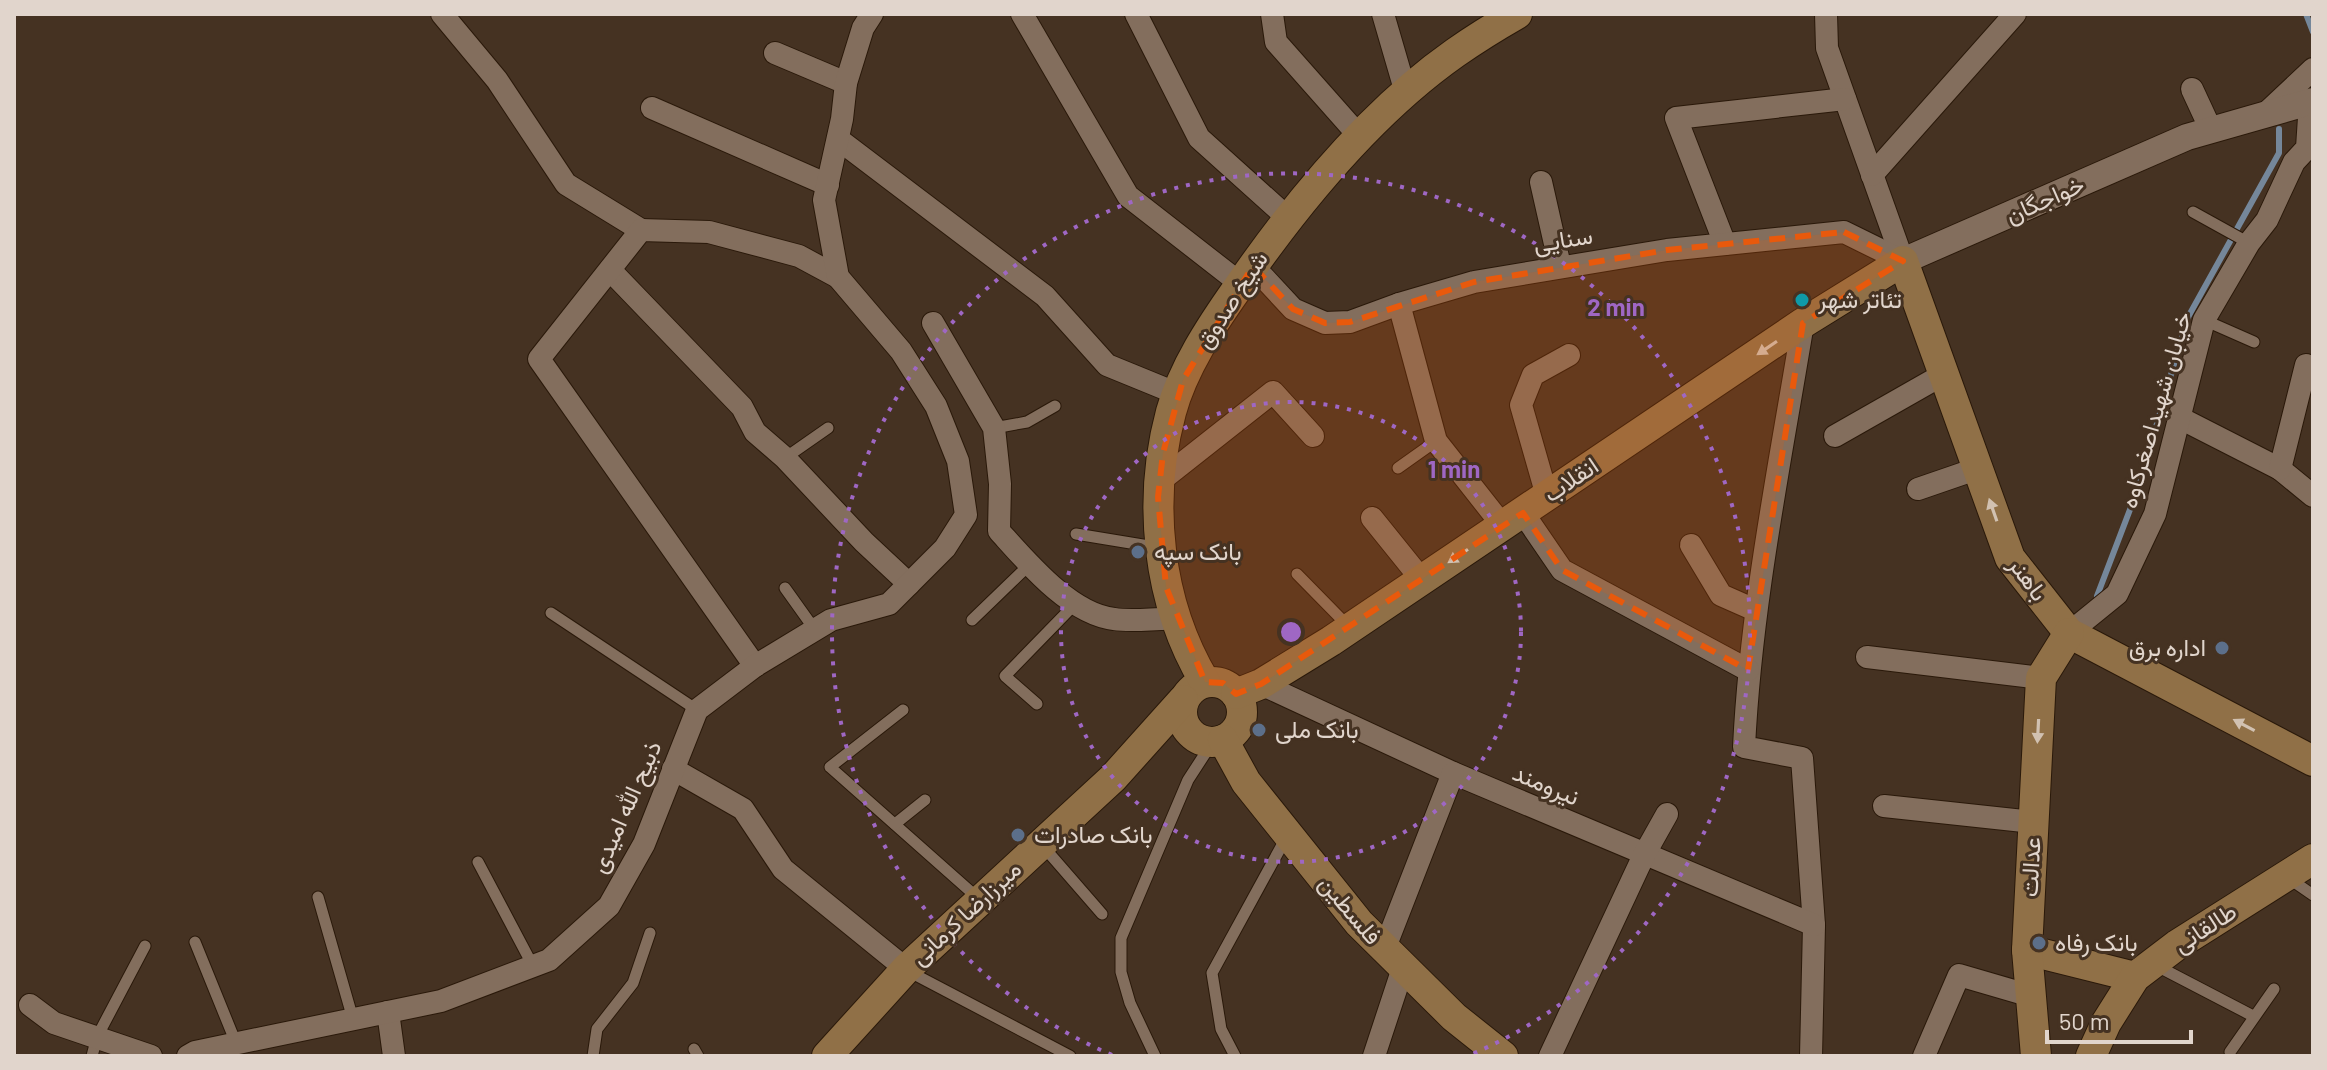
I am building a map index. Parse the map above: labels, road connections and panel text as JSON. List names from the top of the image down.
{
  "streets": {
    "main road": [
      "شیخ صدوق",
      "انقلاب",
      "باهنر",
      "عدالت",
      "فلسطین",
      "میرزارضا کرمانی",
      "طالقانی"
    ],
    "street": [
      "خواجگان",
      "سنایی",
      "خیابان شهیداصغرکاوه",
      "نیرومند",
      "ذبیح الله امیدی"
    ]
  },
  "crossings": [
    ["خواجگان", "سنایی"],
    ["خواجگان", "خیابان شهیداصغرکاوه"],
    ["خواجگان", "انقلاب"],
    ["خواجگان", "باهنر"],
    ["سنایی", "شیخ صدوق"],
    ["سنایی", "انقلاب"],
    ["سنایی", "باهنر"],
    ["شیخ صدوق", "فلسطین"],
    ["خیابان شهیداصغرکاوه", "باهنر"],
    ["خیابان شهیداصغرکاوه", "عدالت"],
    ["انقلاب", "باهنر"],
    ["انقلاب", "نیرومند"],
    ["باهنر", "عدالت"]
  ],
  "one_way": ["انقلاب", "باهنر"],
  "places": [
    "تئاتر شهر",
    "بانک سپه",
    "اداره برق",
    "بانک ملی",
    "بانک صادرات",
    "بانک رفاه"
  ],
  "scale_bar": "50 m",
  "rings": ["2 min", "1 min"]
}
